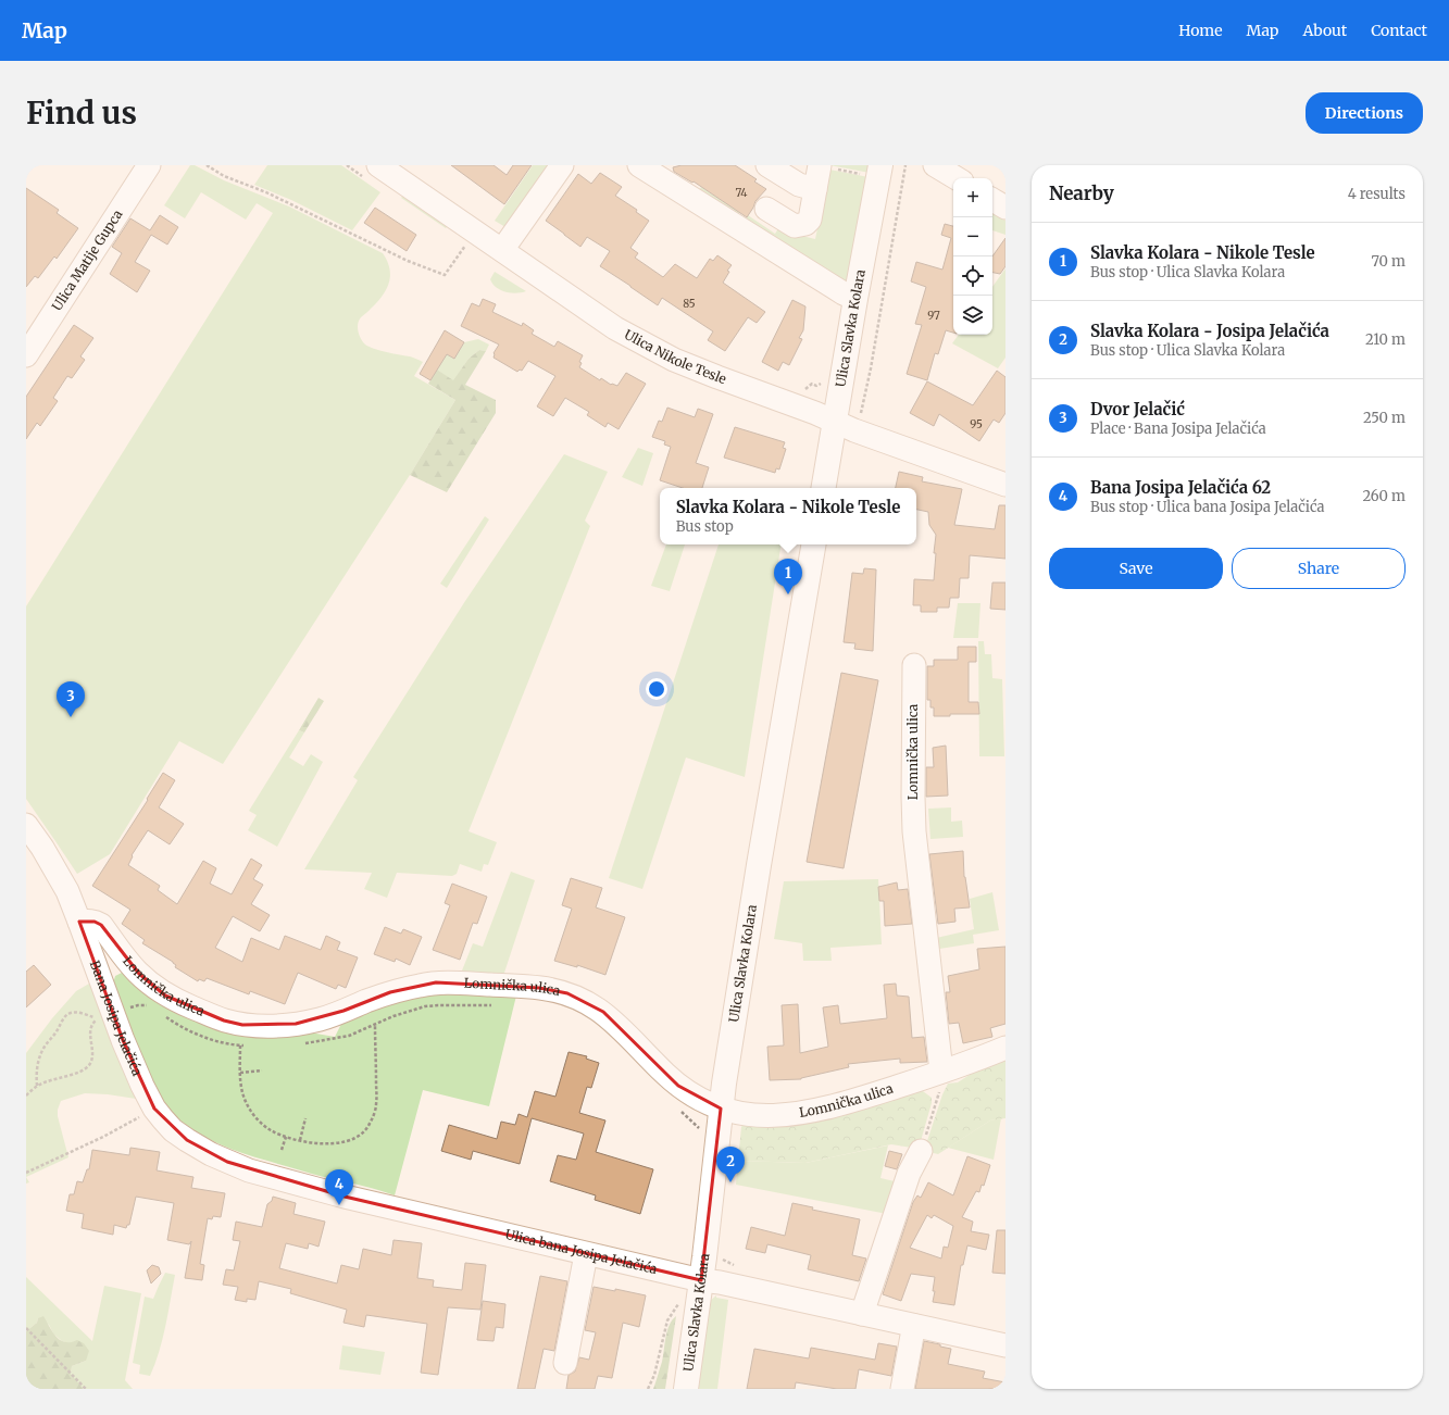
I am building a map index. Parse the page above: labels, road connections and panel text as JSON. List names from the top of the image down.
{
  "streets": {
    "main road": ["Ulica Slavka Kolara"],
    "street": [
      "Ulica Matije Gupca",
      "Ulica Nikole Tesle",
      "Lomnička ulica",
      "Bana Josipa Jelačića",
      "Ulica bana Josipa Jelačića"
    ]
  },
  "crossings": [
    ["Ulica Slavka Kolara", "Ulica Nikole Tesle"],
    ["Ulica Slavka Kolara", "Lomnička ulica"],
    ["Ulica Slavka Kolara", "Ulica bana Josipa Jelačića"],
    ["Lomnička ulica", "Bana Josipa Jelačića"],
    ["Bana Josipa Jelačića", "Ulica bana Josipa Jelačića"]
  ],
  "house_numbers": [
    "74",
    "85",
    "97",
    "95"
  ],
  "page": {
    "header": "Map",
    "nav": [
      "Home",
      "Map",
      "About",
      "Contact"
    ],
    "buttons": [
      "Directions",
      ["Save", "Share"]
    ],
    "title": "Find us",
    "heading": ["Nearby", "4 results"],
    "map_buttons": ["+", "−"],
    "list": [
      {
        "mark": "1",
        "name": "Slavka Kolara - Nikole Tesle",
        "note": "Bus stop · Ulica Slavka Kolara",
        "value": "70 m"
      },
      {
        "mark": "2",
        "name": "Slavka Kolara - Josipa Jelačića",
        "note": "Bus stop · Ulica Slavka Kolara",
        "value": "210 m"
      },
      {
        "mark": "3",
        "name": "Dvor Jelačić",
        "note": "Place · Bana Josipa Jelačića",
        "value": "250 m"
      },
      {
        "mark": "4",
        "name": "Bana Josipa Jelačića 62",
        "note": "Bus stop · Ulica bana Josipa Jelačića",
        "value": "260 m"
      }
    ],
    "popup": ["Slavka Kolara - Nikole Tesle", "Bus stop"],
    "pins": [
      "1",
      "3",
      "2",
      "4"
    ]
  }
}
